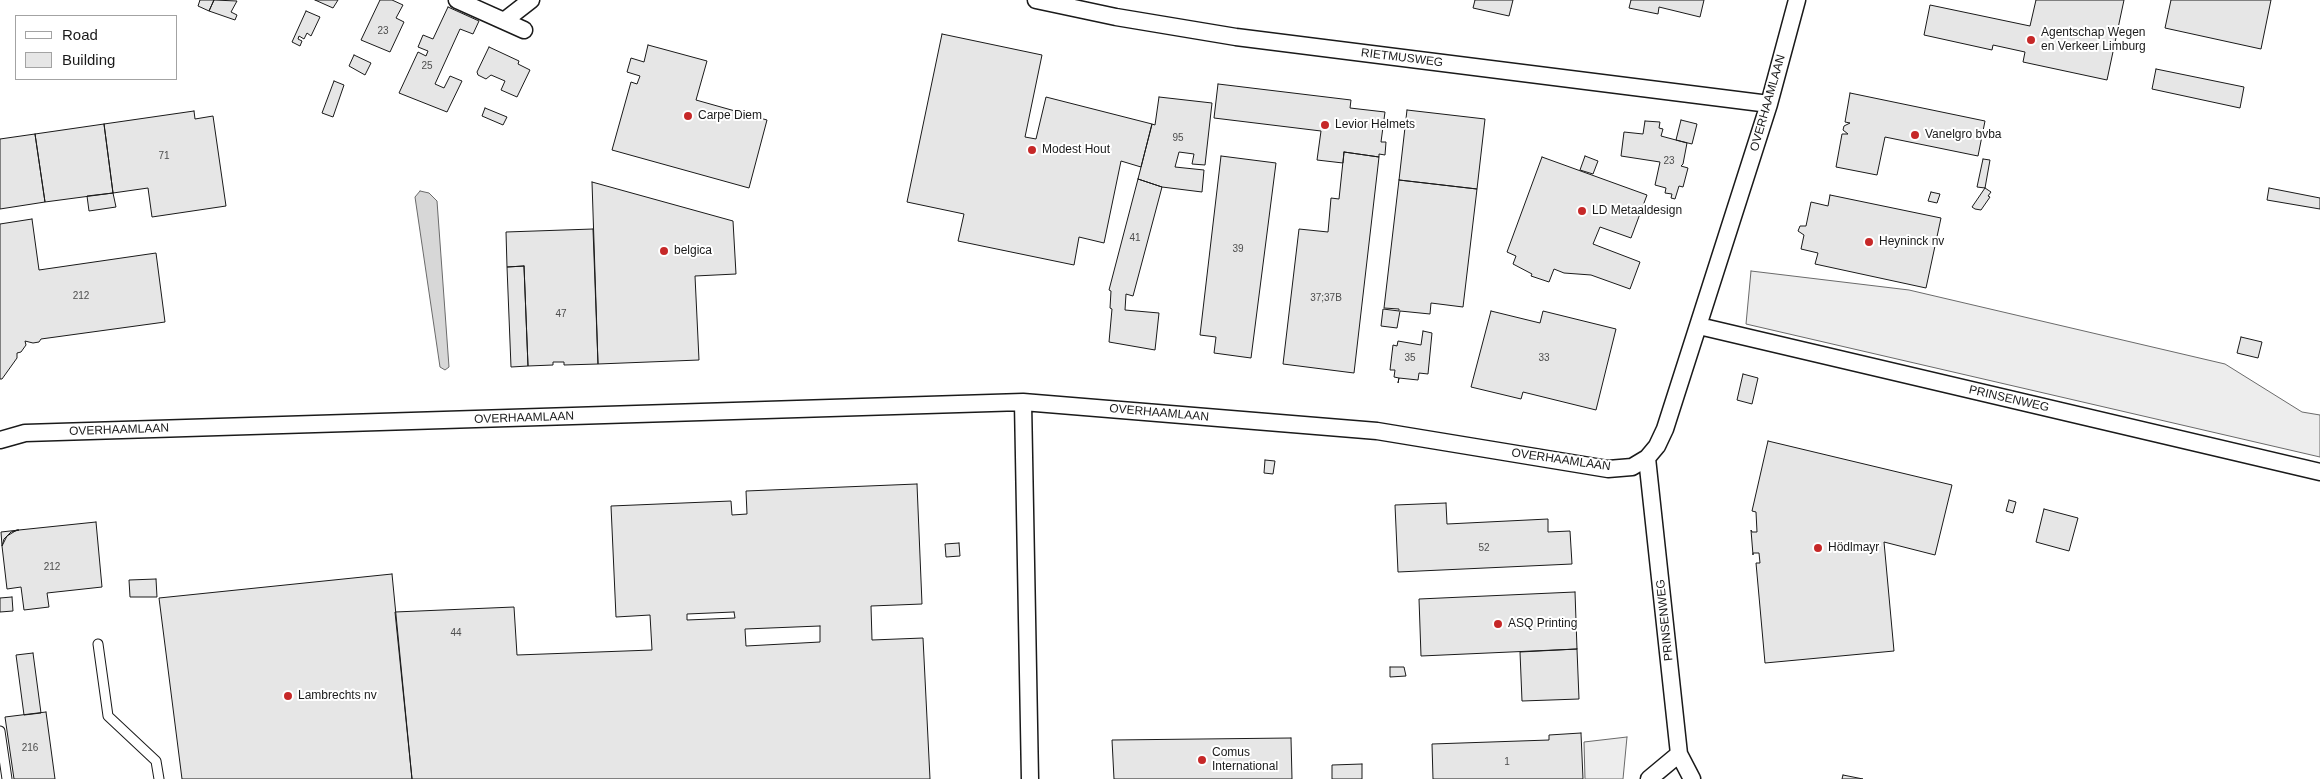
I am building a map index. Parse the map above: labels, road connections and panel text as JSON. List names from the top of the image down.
{
  "streets": {
    "street": ["RIETMUSWEG", "OVERHAAMLAAN", "PRINSENWEG"]
  },
  "crossings": [
    ["RIETMUSWEG", "OVERHAAMLAAN"],
    ["OVERHAAMLAAN", "PRINSENWEG"]
  ],
  "places": [
    "Agentschap Wegen en Verkeer Limburg",
    "Carpe Diem",
    "Levior Helmets",
    "Vanelgro bvba",
    "Modest Hout",
    "LD Metaaldesign",
    "Heyninck nv",
    "belgica",
    "Hödlmayr",
    "ASQ Printing",
    "Lambrechts nv",
    "Comus International"
  ],
  "house_numbers": [
    "23",
    "25",
    "95",
    "71",
    "23",
    "41",
    "39",
    "212",
    "37;37B",
    "47",
    "35",
    "33",
    "52",
    "212",
    "44",
    "216",
    "1"
  ],
  "legend": ["Road", "Building"]
}
